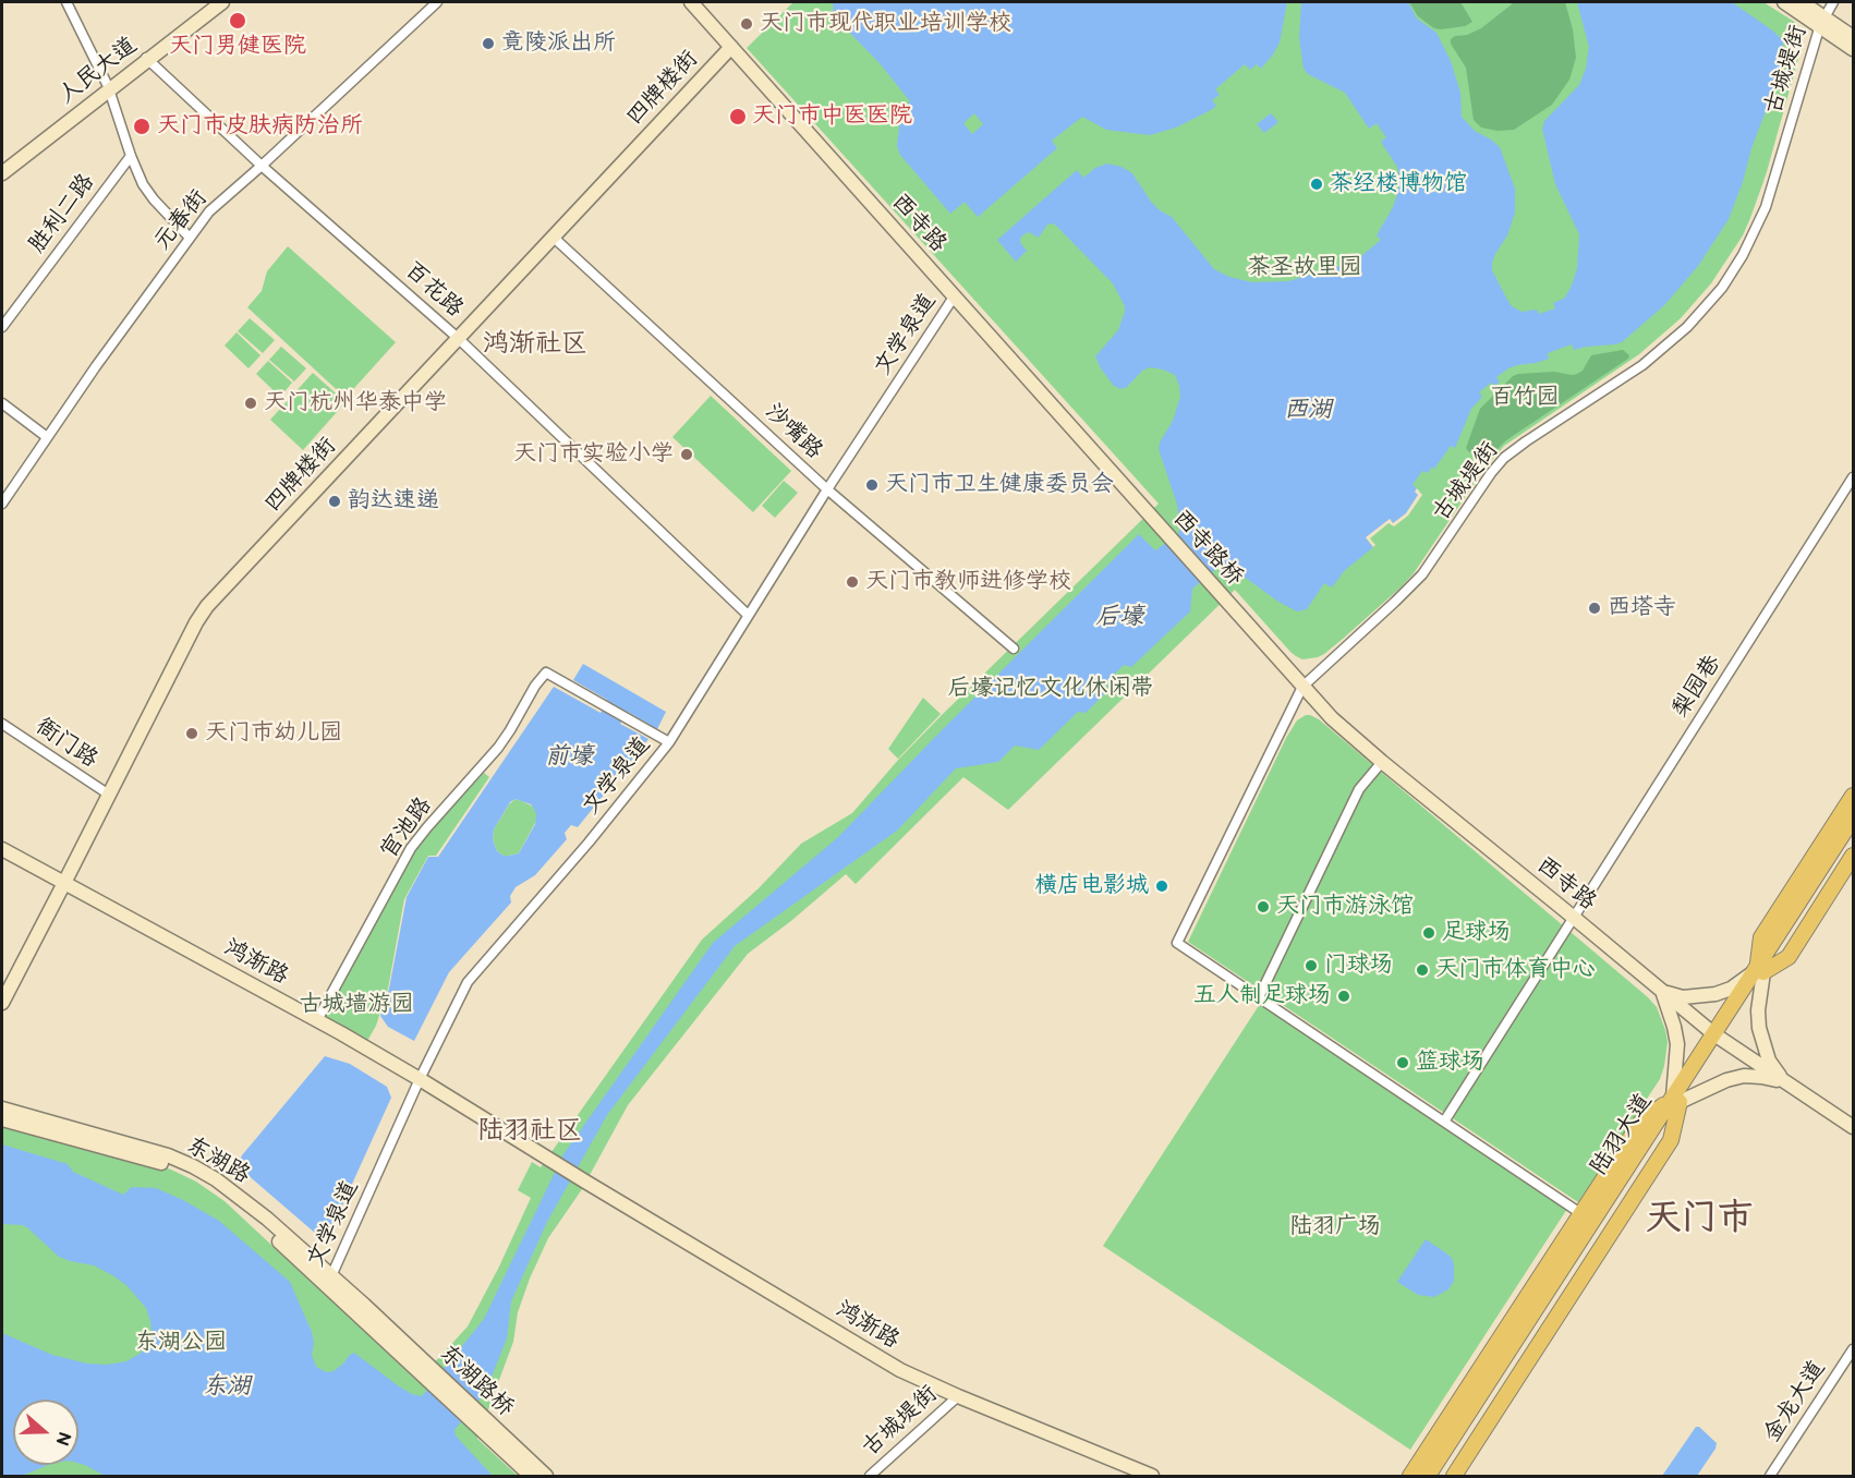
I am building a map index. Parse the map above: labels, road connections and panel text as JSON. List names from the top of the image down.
{
  "streets": {
    "main road": ["陆羽大道"],
    "street": [
      "古城堤街",
      "人民大道",
      "四牌楼街",
      "胜利二路",
      "元春街",
      "西寺路",
      "百花路",
      "文学泉道",
      "沙嘴路",
      "西寺路桥",
      "梨园巷",
      "衙门路",
      "官池路",
      "鸿渐路",
      "东湖路",
      "东湖路桥",
      "金龙大道"
    ]
  },
  "crossings": [
    ["古城堤街", "西寺路"],
    ["古城堤街", "鸿渐路"],
    ["人民大道", "百花路"],
    ["四牌楼街", "西寺路"],
    ["四牌楼街", "百花路"],
    ["四牌楼街", "沙嘴路"],
    ["四牌楼街", "衙门路"],
    ["四牌楼街", "鸿渐路"],
    ["元春街", "百花路"],
    ["西寺路", "文学泉道"],
    ["西寺路", "西寺路桥"],
    ["西寺路", "梨园巷"],
    ["西寺路", "陆羽大道"],
    ["百花路", "文学泉道"],
    ["文学泉道", "沙嘴路"],
    ["文学泉道", "官池路"],
    ["文学泉道", "鸿渐路"],
    ["文学泉道", "东湖路"],
    ["官池路", "鸿渐路"],
    ["东湖路", "东湖路桥"]
  ],
  "districts": ["鸿渐社区", "陆羽社区", "天门市"],
  "water": [
    "西湖",
    "后壕",
    "前壕",
    "东湖"
  ],
  "parks": [
    "茶圣故里园",
    "百竹园",
    "后壕记忆文化休闲带",
    "古城墙游园",
    "陆羽广场",
    "东湖公园"
  ],
  "places": [
    "天门男健医院",
    "天门市现代职业培训学校",
    "竟陵派出所",
    "天门市中医医院",
    "天门市皮肤病防治所",
    "茶经楼博物馆",
    "天门杭州华泰中学",
    "天门市实验小学",
    "天门市卫生健康委员会",
    "韵达速递",
    "天门市教师进修学校",
    "西塔寺",
    "天门市幼儿园",
    "横店电影城",
    "天门市游泳馆",
    "足球场",
    "门球场",
    "天门市体育中心",
    "五人制足球场",
    "篮球场"
  ],
  "north": "right"
}
